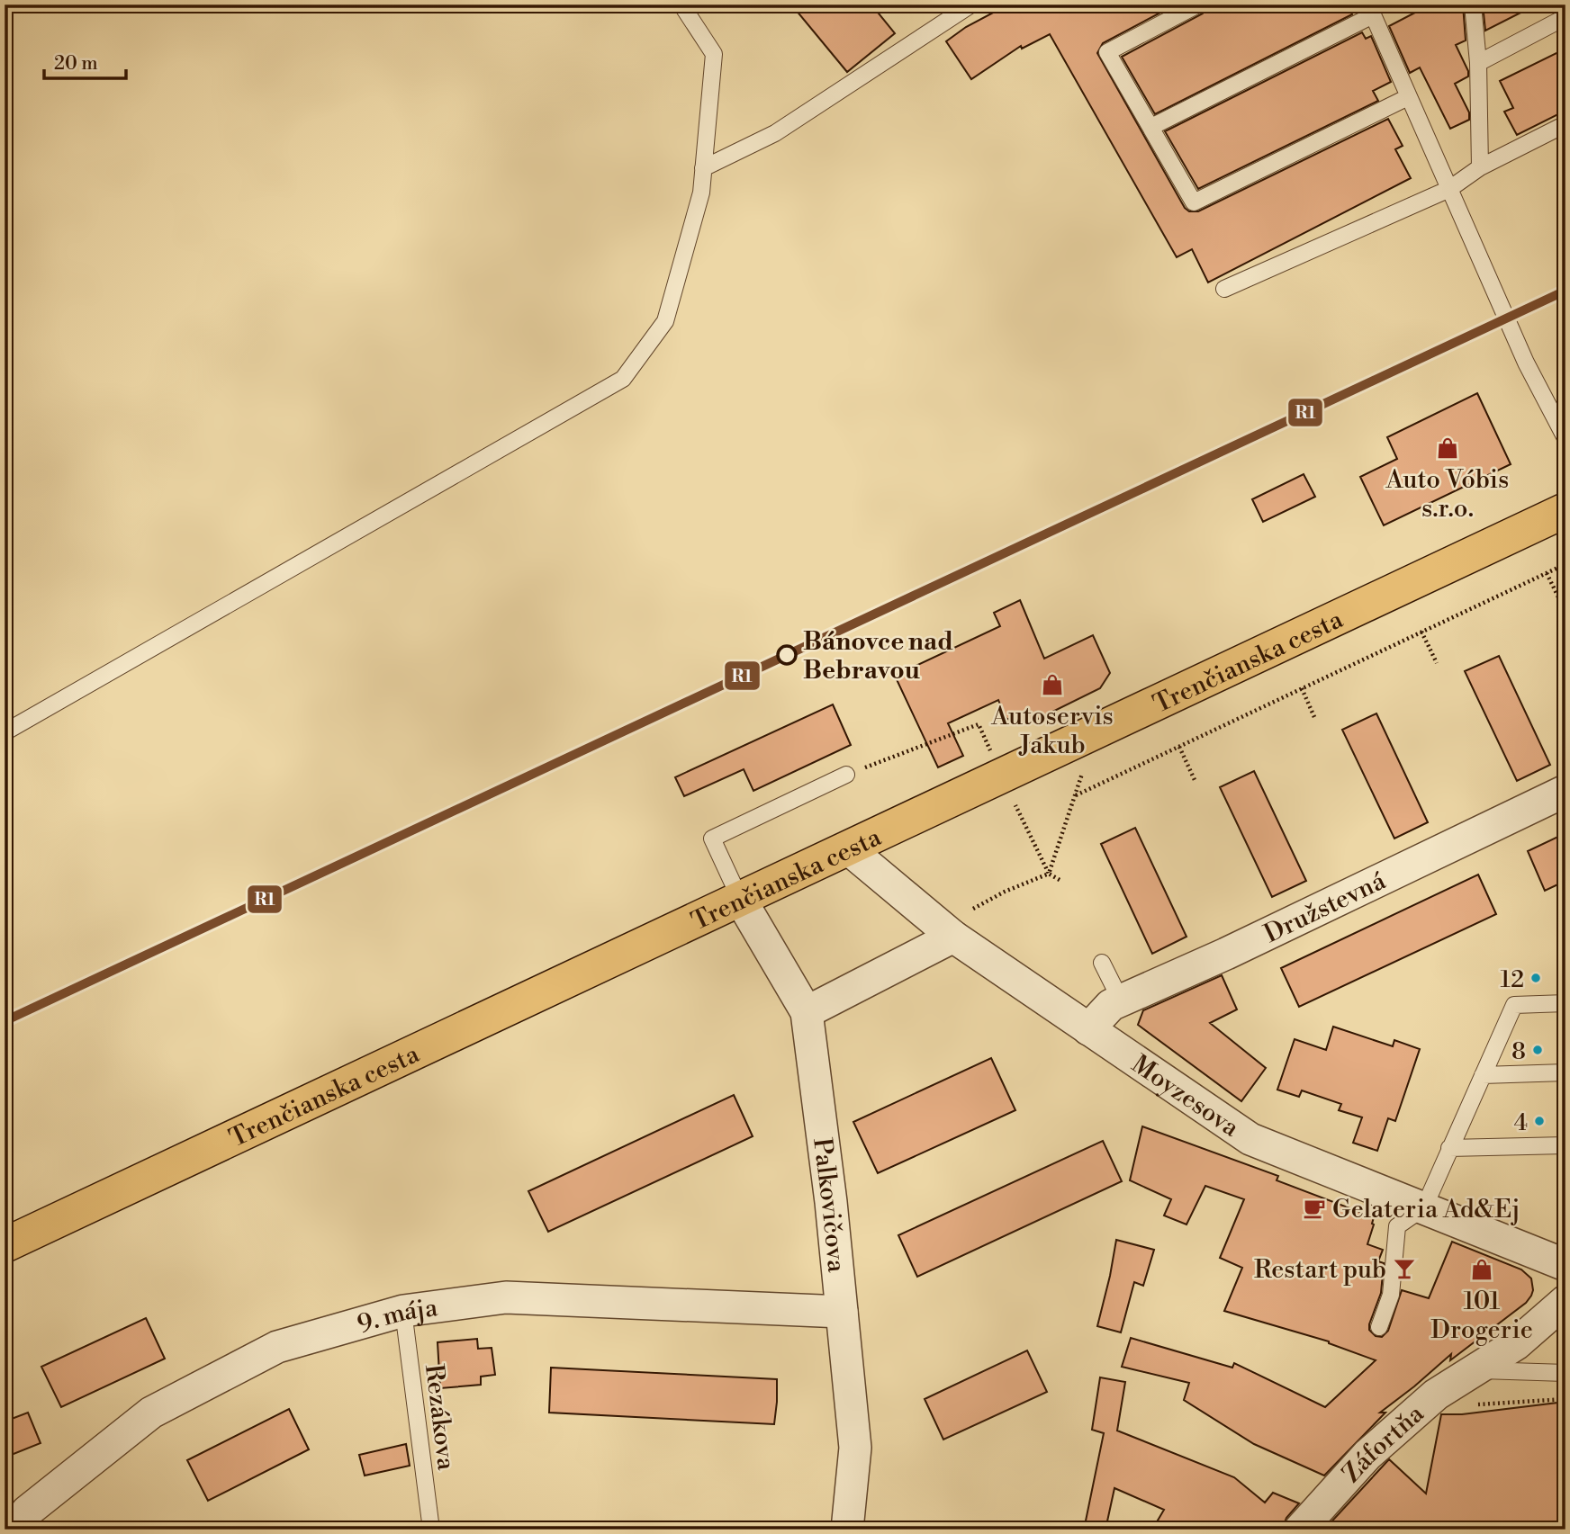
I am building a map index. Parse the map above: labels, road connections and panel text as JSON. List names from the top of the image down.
{
  "streets": {
    "main road": ["Trenčianska cesta"],
    "street": [
      "Družstevná",
      "Moyzesova",
      "Palkovičova",
      "9. mája",
      "Záfortňa"
    ],
    "lane": ["Rezákova"]
  },
  "crossings": [
    ["Trenčianska cesta", "Moyzesova"],
    ["Trenčianska cesta", "Palkovičova"],
    ["Družstevná", "Moyzesova"],
    ["Palkovičova", "9. mája"],
    ["9. mája", "Rezákova"]
  ],
  "places": {
    "shop": ["Auto Vóbis s.r.o.", "Autoservis Jakub", "101 Drogerie"],
    "other": [
      "Bánovce nad Bebravou",
      "12",
      "8",
      "4"
    ],
    "cafe": ["Gelateria Ad&Ej"],
    "bar": ["Restart pub"]
  },
  "lines": ["transit line R1"],
  "scale_bar": "20 m"
}
